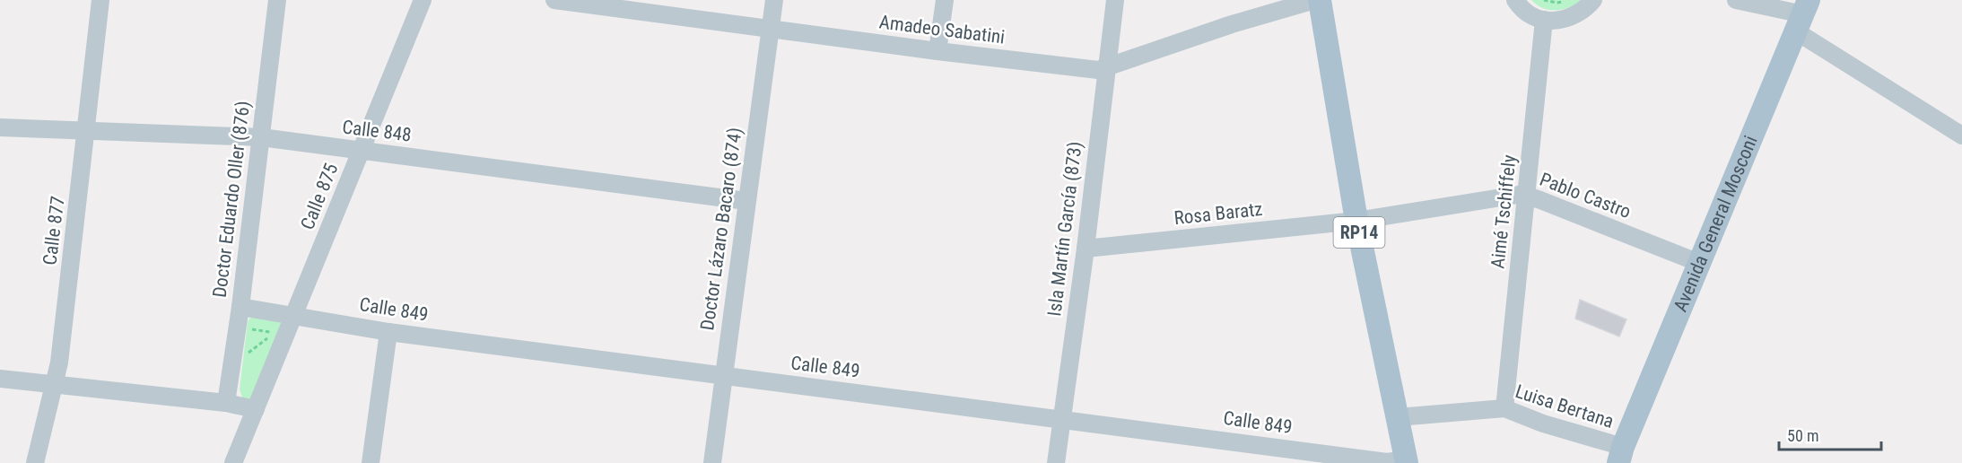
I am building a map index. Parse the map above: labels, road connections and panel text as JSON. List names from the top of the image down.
{
  "streets": {
    "main road": ["Avenida General Mosconi", "RP14"],
    "street": [
      "Amadeo Sabatini",
      "Calle 848",
      "Pablo Castro",
      "Calle 875",
      "Doctor Eduardo Oller (876)",
      "Aimé Tschiffely",
      "Rosa Baratz",
      "Doctor Lázaro Bacaro (874)",
      "Isla Martín García (873)",
      "Calle 877",
      "Calle 849",
      "Luisa Bertana"
    ]
  },
  "crossings": [
    ["Amadeo Sabatini", "Doctor Lázaro Bacaro (874)"],
    ["Amadeo Sabatini", "Isla Martín García (873)"],
    ["Calle 848", "Calle 875"],
    ["Calle 848", "Doctor Eduardo Oller (876)"],
    ["Calle 848", "Doctor Lázaro Bacaro (874)"],
    ["Calle 848", "Calle 877"],
    ["Pablo Castro", "Aimé Tschiffely"],
    ["Pablo Castro", "Rosa Baratz"],
    ["Pablo Castro", "Avenida General Mosconi"],
    ["Pablo Castro", "RP14"],
    ["Calle 875", "Calle 849"],
    ["Doctor Eduardo Oller (876)", "Calle 849"],
    ["Aimé Tschiffely", "Luisa Bertana"],
    ["Rosa Baratz", "Isla Martín García (873)"],
    ["Rosa Baratz", "RP14"],
    ["Avenida General Mosconi", "Luisa Bertana"],
    ["Doctor Lázaro Bacaro (874)", "Calle 849"],
    ["Isla Martín García (873)", "Calle 849"],
    ["RP14", "Calle 849"],
    ["RP14", "Luisa Bertana"]
  ],
  "scale_bar": "50 m"
}
